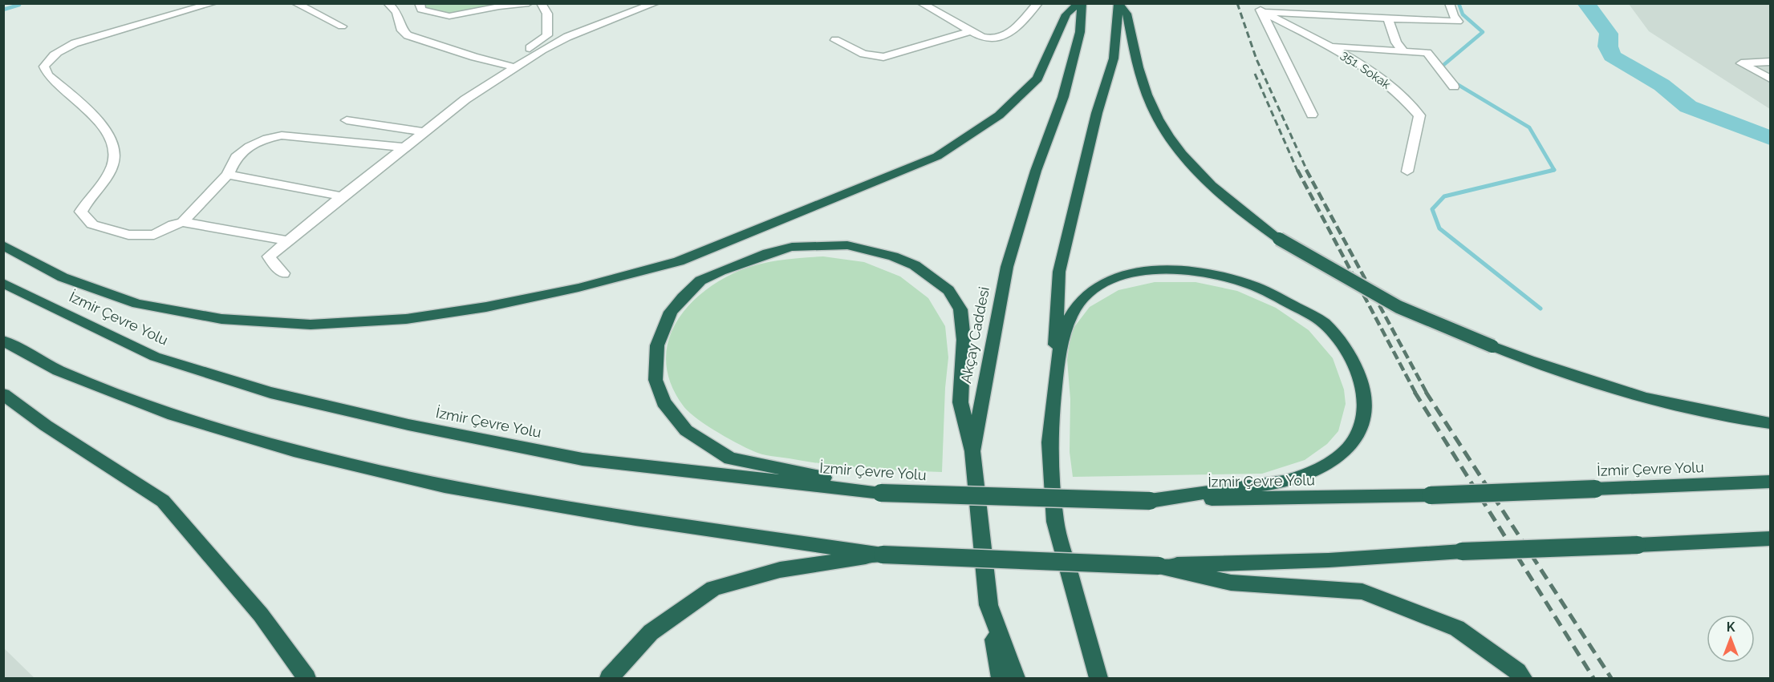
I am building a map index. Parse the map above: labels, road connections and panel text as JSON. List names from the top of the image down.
{
  "streets": {
    "highway": ["İzmir Çevre Yolu", "Akçay Caddesi"],
    "street": ["351. Sokak"]
  },
  "north": "top"
}
